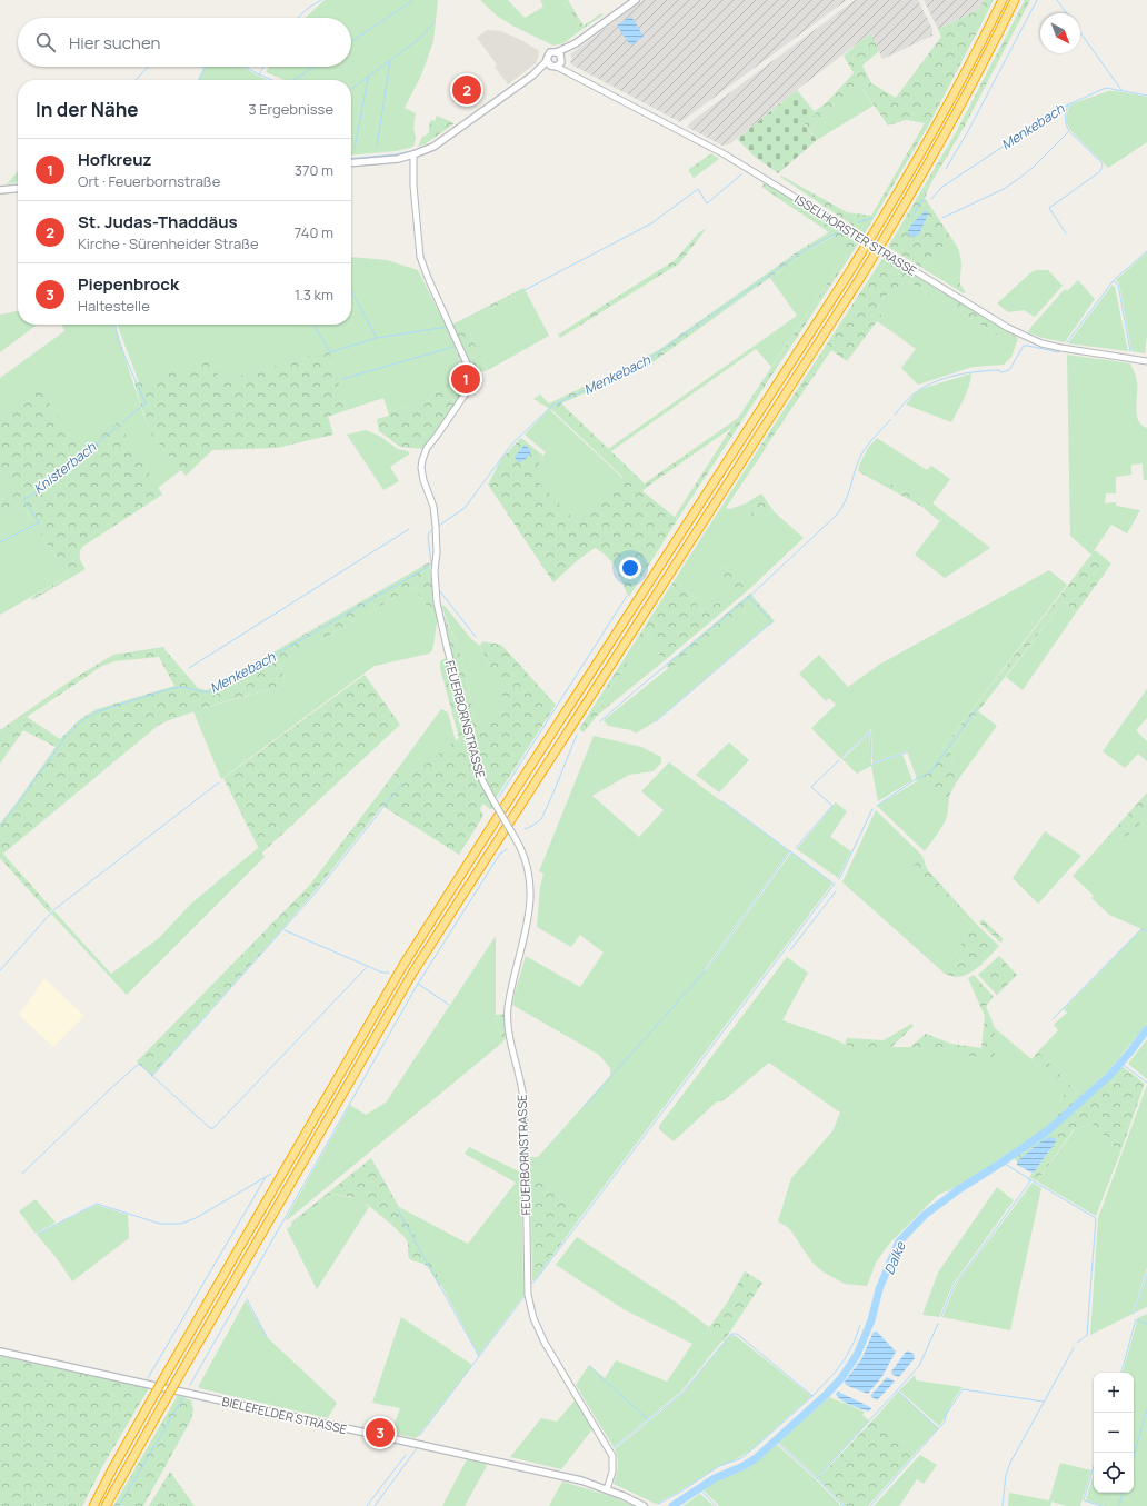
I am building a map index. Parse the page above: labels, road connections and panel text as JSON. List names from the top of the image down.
{
  "streets": {
    "main road": ["BIELEFELDER STRASSE"],
    "street": ["ISSELHORSTER STRASSE", "FEUERBORNSTRASSE"]
  },
  "crossings": [
    ["FEUERBORNSTRASSE", "BIELEFELDER STRASSE"]
  ],
  "water": ["Menkebach", "Knisterbach", "Dalke"],
  "north": "bottom right",
  "page": {
    "search": "Hier suchen",
    "pins": ["2", "1", "3"],
    "heading": ["In der Nähe", "3 Ergebnisse"],
    "list": [
      {
        "mark": "1",
        "name": "Hofkreuz",
        "note": "Ort · Feuerbornstraße",
        "value": "370 m"
      },
      {
        "mark": "2",
        "name": "St. Judas-Thaddäus",
        "note": "Kirche · Sürenheider Straße",
        "value": "740 m"
      },
      {
        "mark": "3",
        "name": "Piepenbrock",
        "note": "Haltestelle",
        "value": "1.3 km"
      }
    ],
    "map_buttons": ["+", "−"]
  }
}
